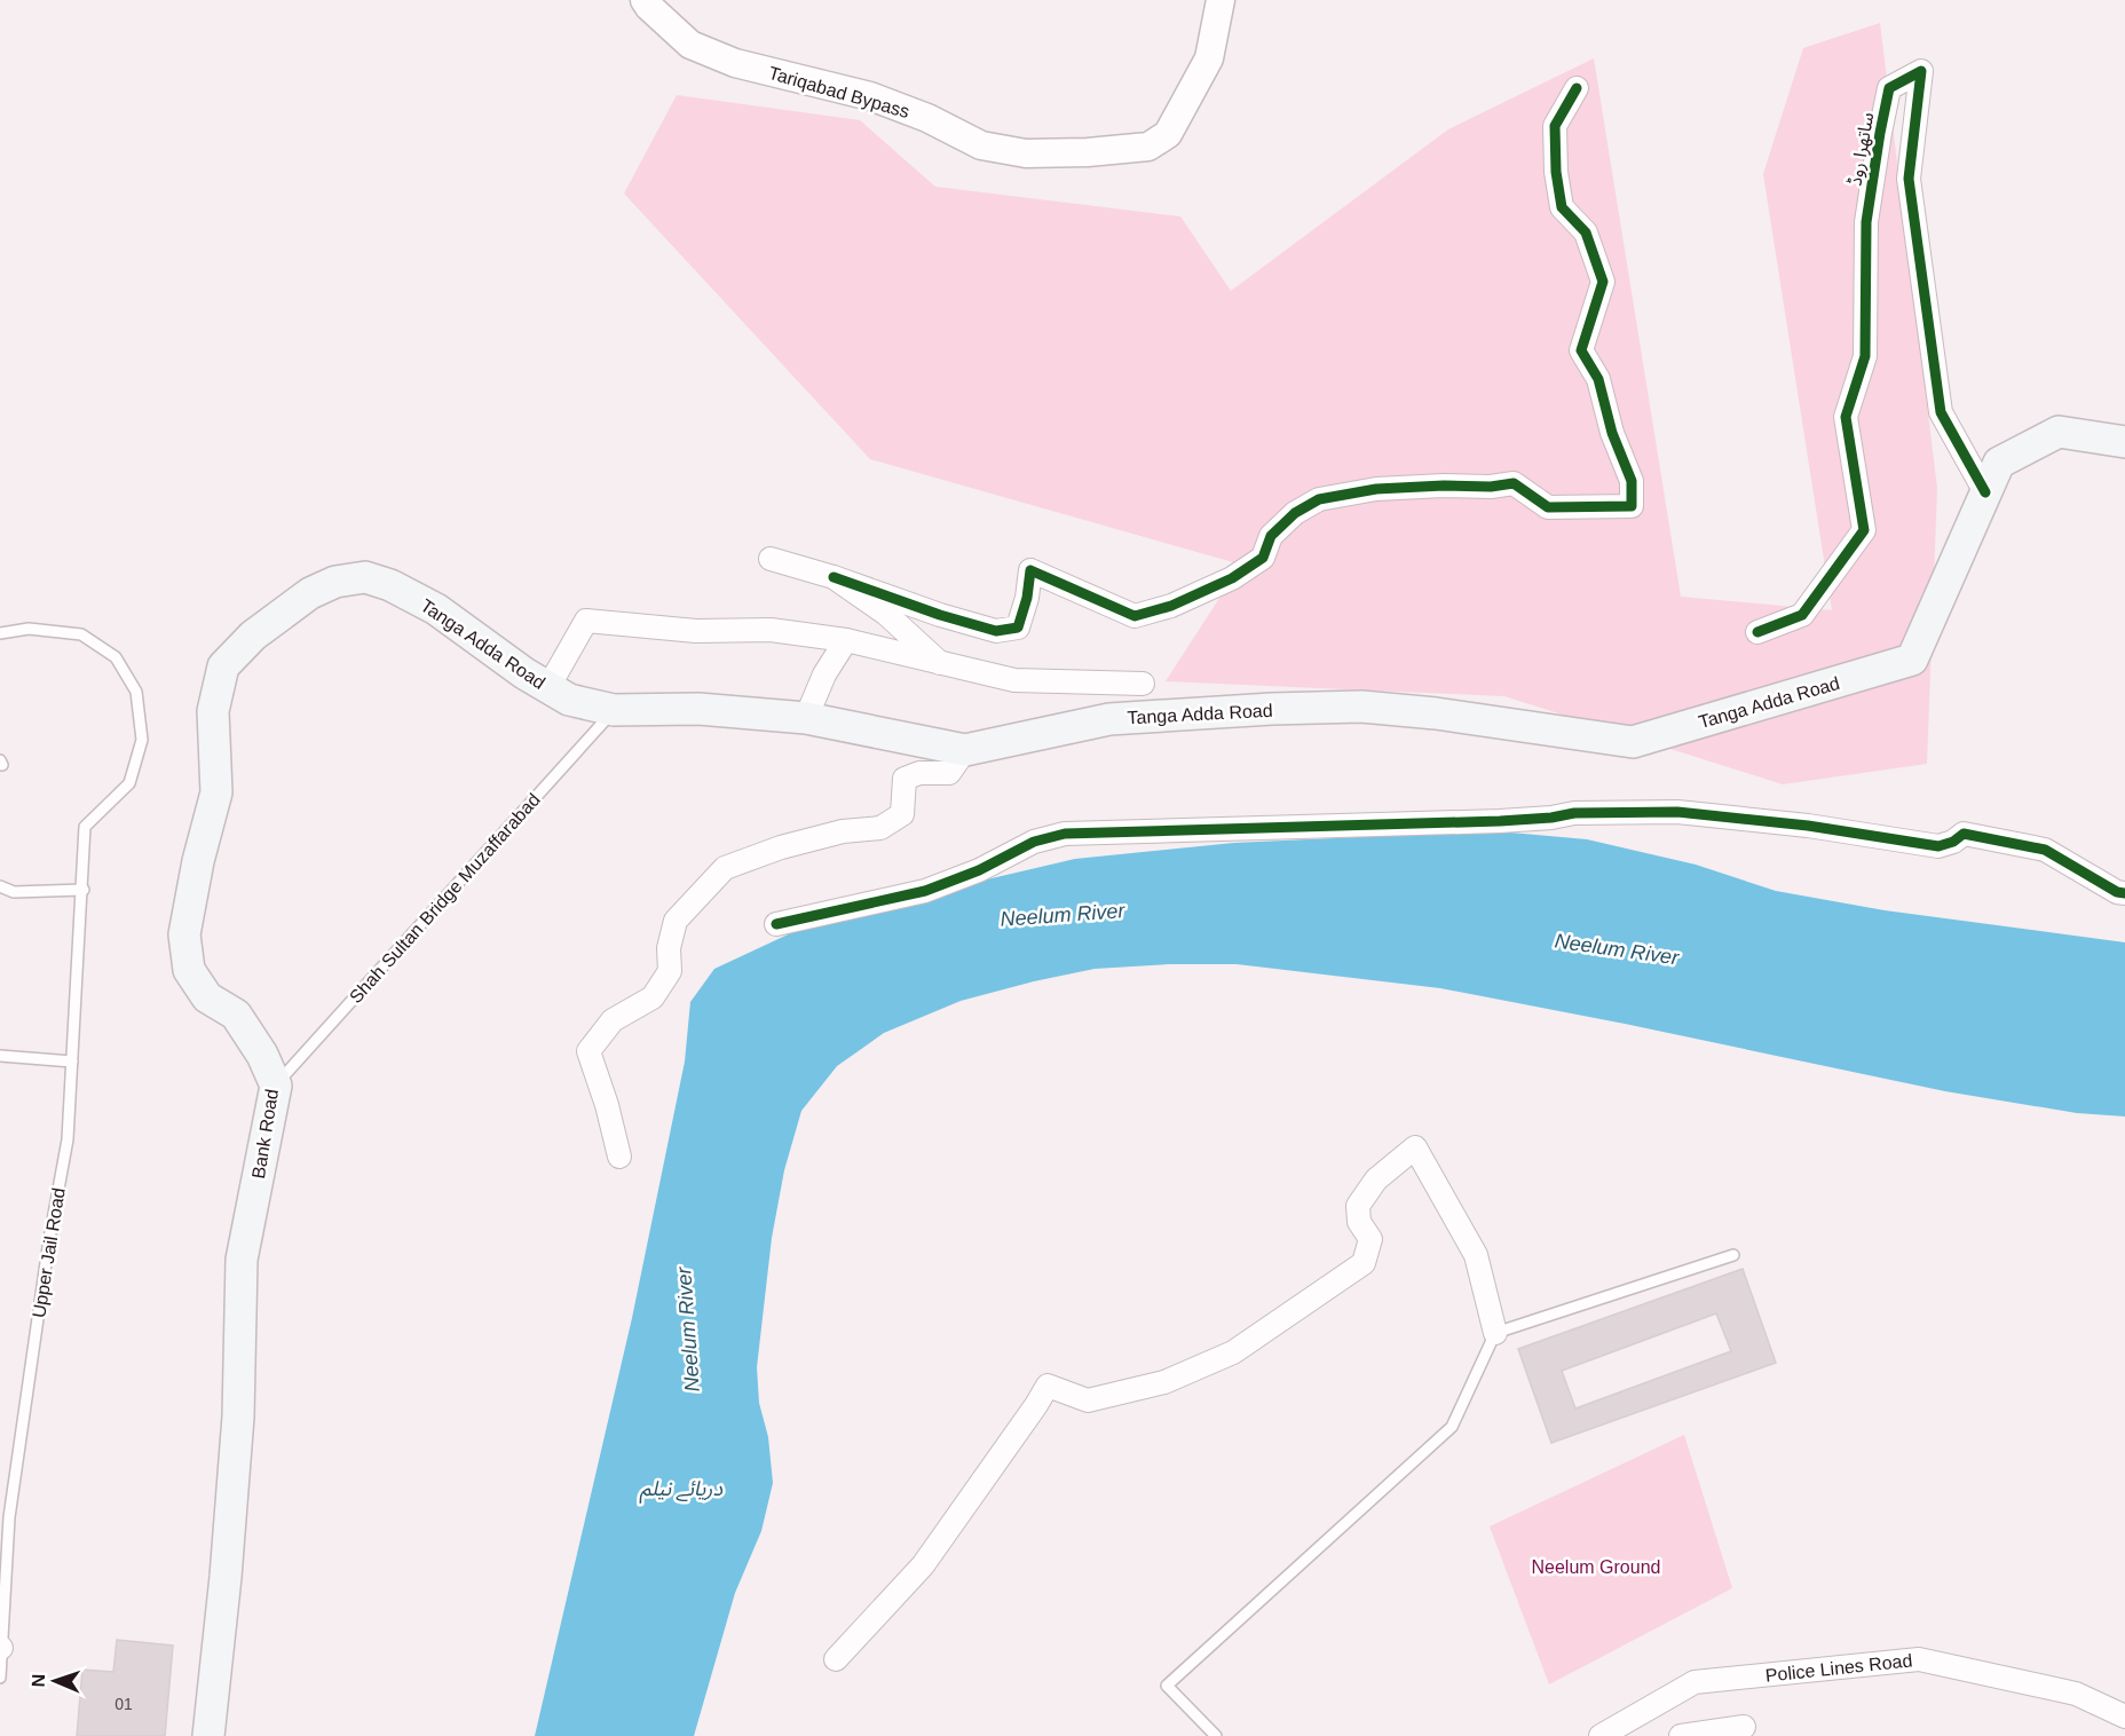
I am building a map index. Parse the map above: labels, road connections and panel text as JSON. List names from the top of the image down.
{
  "streets": {
    "main road": ["Tanga Adda Road", "Bank Road"],
    "street": ["Tariqabad Bypass", "ساتھرا روڈ", "Police Lines Road"],
    "lane": ["Shah Sultan Bridge Muzaffarabad", "Upper Jail Road"]
  },
  "crossings": [
    ["ساتھرا روڈ", "Tanga Adda Road"],
    ["Tanga Adda Road", "Shah Sultan Bridge Muzaffarabad"],
    ["Tanga Adda Road", "Bank Road"],
    ["Shah Sultan Bridge Muzaffarabad", "Bank Road"]
  ],
  "water": ["Neelum River", "دریائے نیلم"],
  "parks": ["Neelum Ground"],
  "house_numbers": ["01"],
  "north": "left"
}
